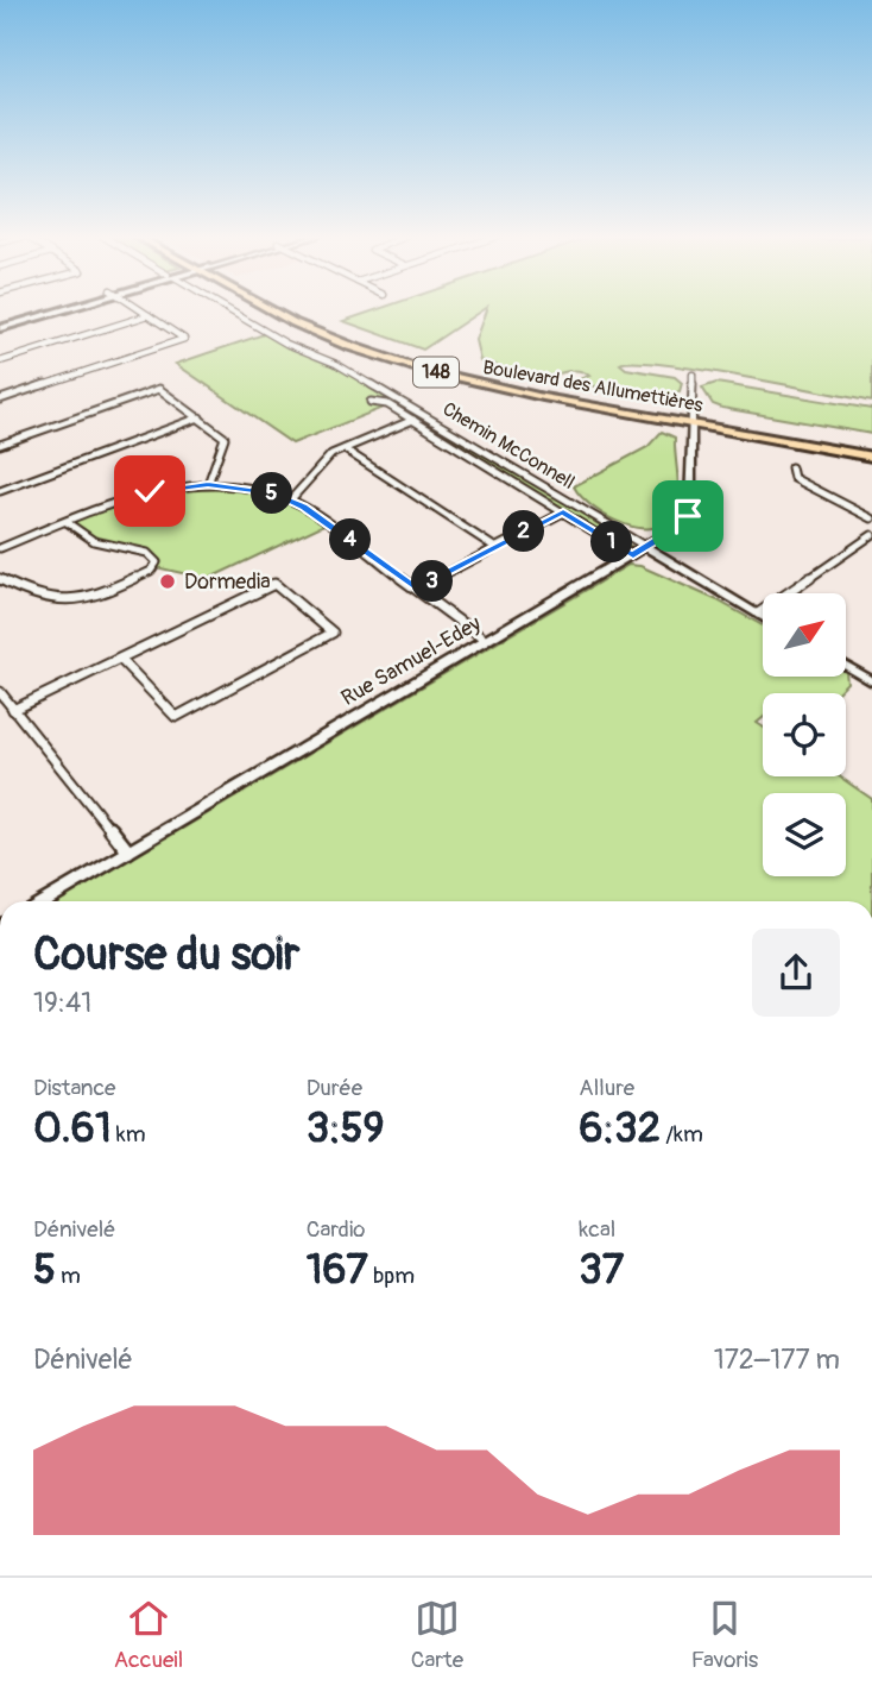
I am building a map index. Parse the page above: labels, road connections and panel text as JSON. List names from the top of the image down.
{
  "streets": {
    "highway": ["148", "Boulevard des Allumettières"],
    "street": ["Chemin McConnell", "Rue Samuel-Edey"]
  },
  "crossings": [
    ["Boulevard des Allumettières", "Rue Samuel-Edey"],
    ["Chemin McConnell", "Rue Samuel-Edey"]
  ],
  "places": ["Dormedia"],
  "north": "top right",
  "page": {
    "pins": [
      "5",
      "2",
      "4",
      "1",
      "3"
    ],
    "heading": ["Course du soir", "19:41"],
    "stats": [
      ["Distance", "0.61 km"],
      ["Durée", "3:59"],
      ["Allure", "6:32 /km"],
      ["Dénivelé", "5 m"],
      ["Cardio", "167 bpm"],
      ["kcal", "37"]
    ],
    "chart": ["Dénivelé", "172–177 m"],
    "tabs": ["Accueil", "Carte", "Favoris"]
  }
}
